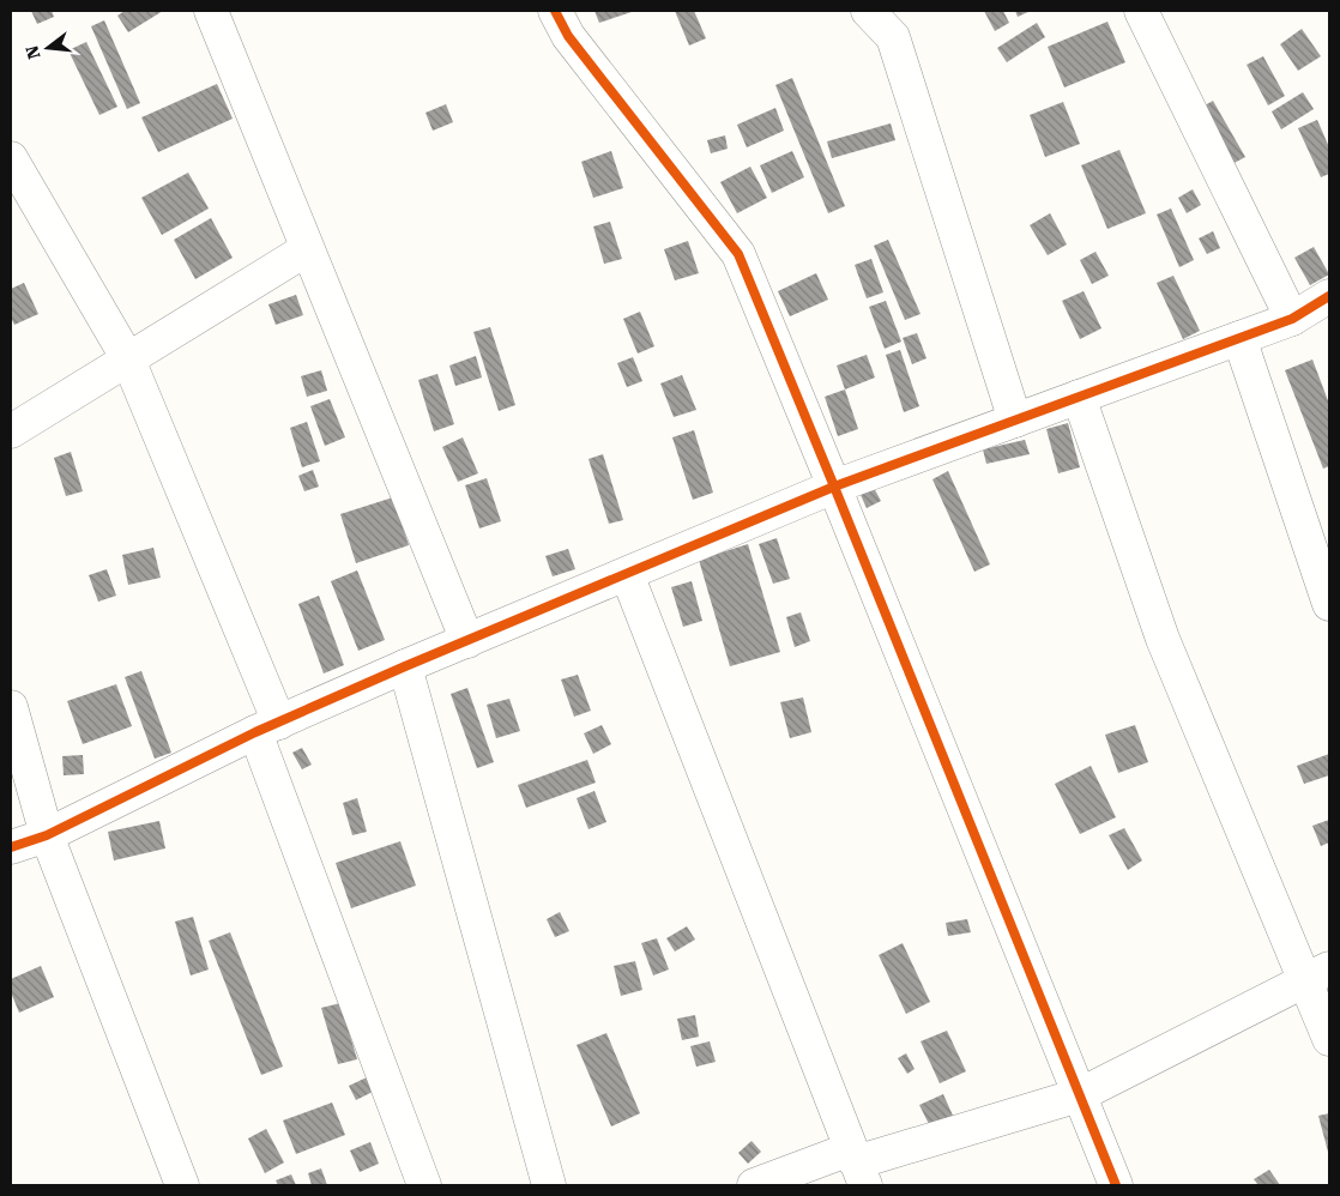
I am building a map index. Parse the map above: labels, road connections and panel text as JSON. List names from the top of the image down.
{
  "north": "left"
}
